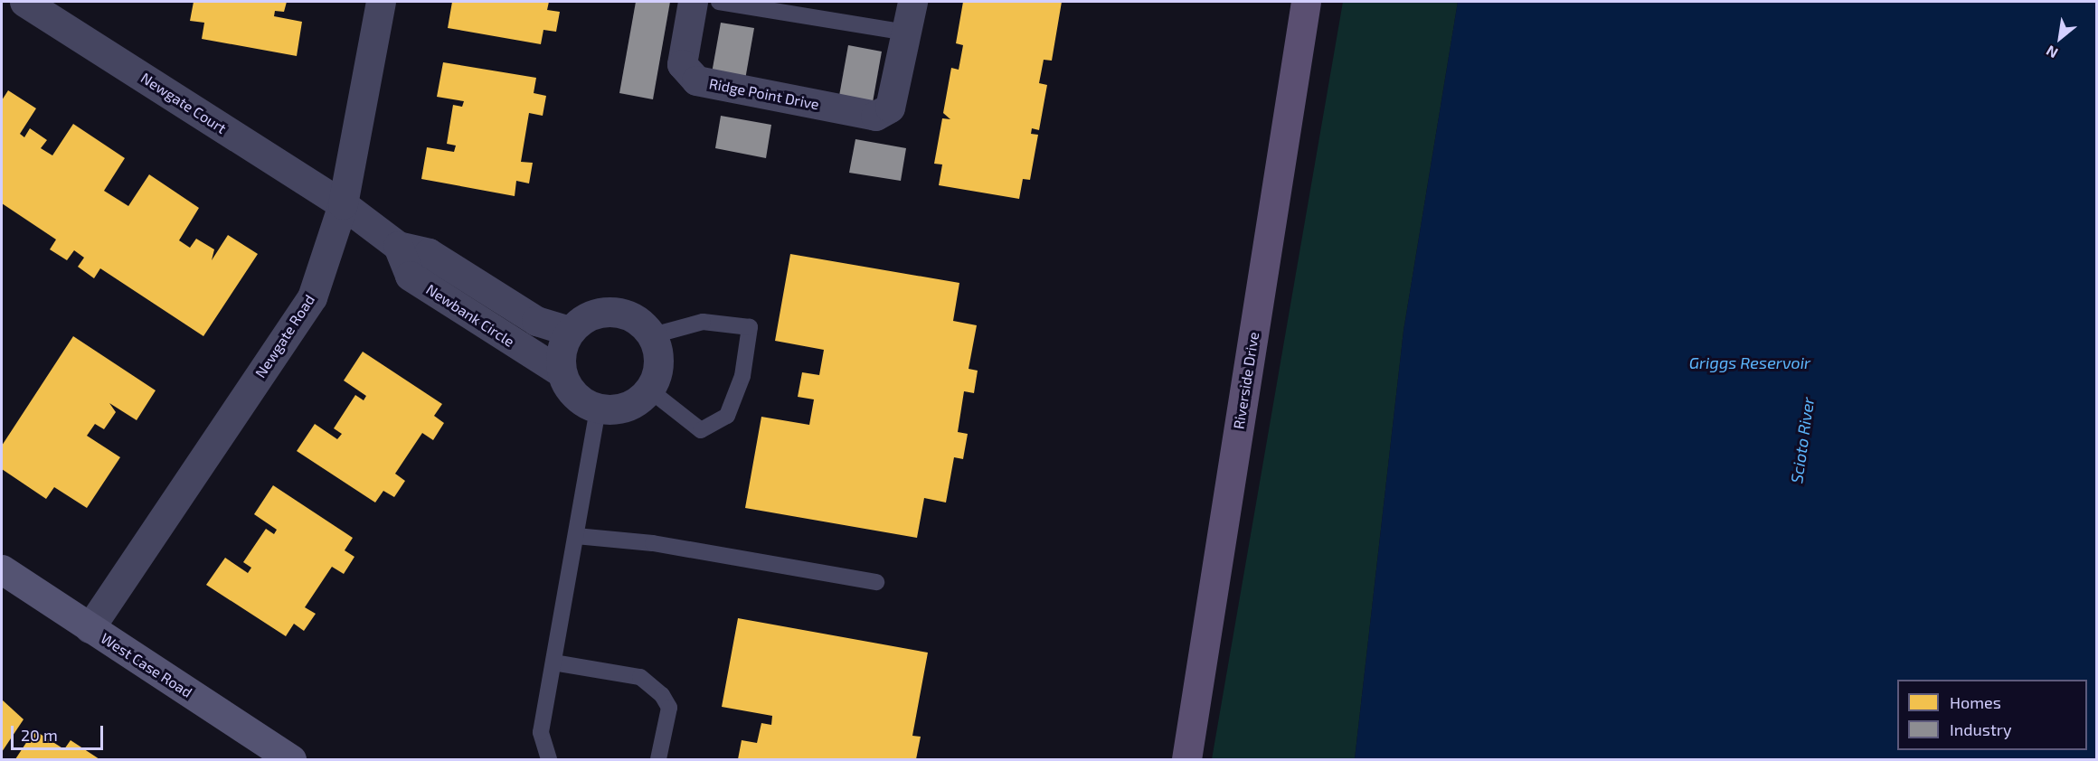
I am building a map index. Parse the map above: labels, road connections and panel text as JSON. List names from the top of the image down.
{
  "streets": {
    "main road": ["Riverside Drive", "West Case Road"],
    "street": [
      "Ridge Point Drive",
      "Newgate Court",
      "Newbank Circle",
      "Newgate Road"
    ]
  },
  "crossings": [
    ["Newgate Court", "Newbank Circle"],
    ["Newgate Court", "Newgate Road"],
    ["Newbank Circle", "Newgate Road"],
    ["Newgate Road", "West Case Road"]
  ],
  "water": ["Griggs Reservoir", "Scioto River"],
  "legend": ["Homes", "Industry"],
  "scale_bar": "20 m",
  "north": "bottom left"
}
